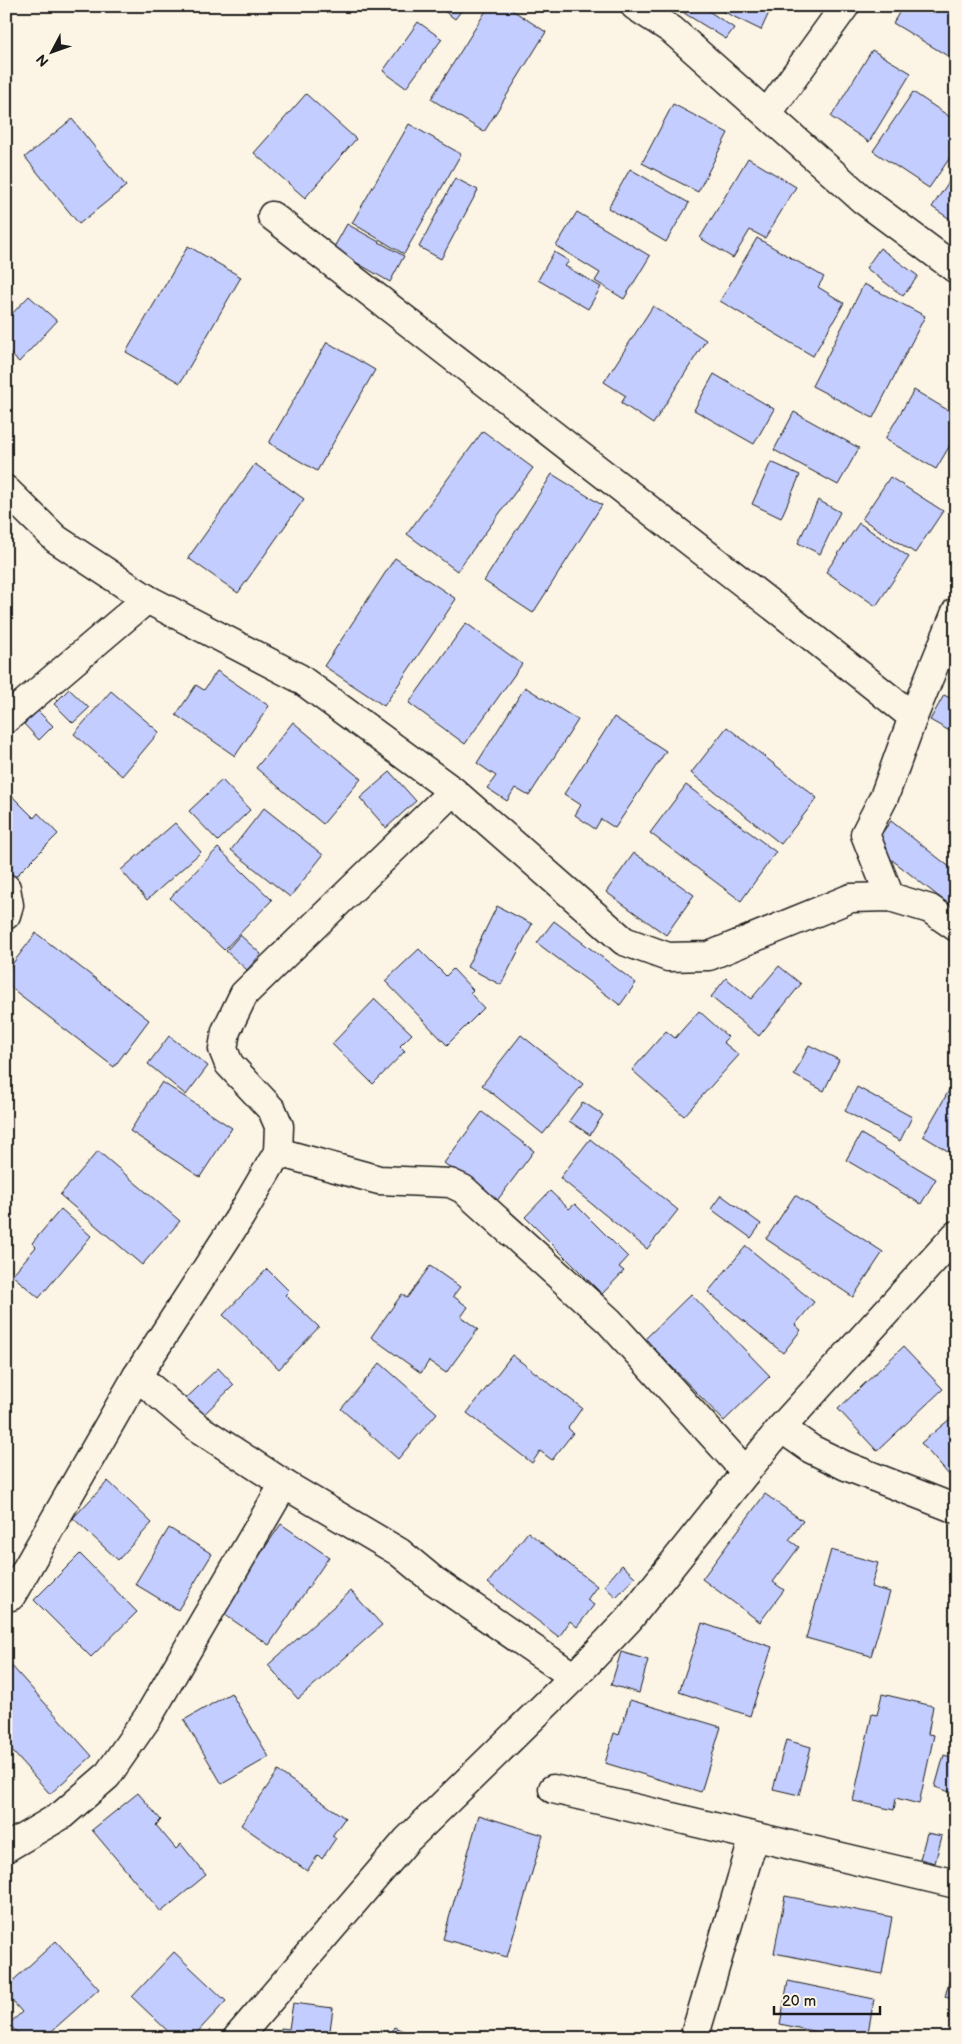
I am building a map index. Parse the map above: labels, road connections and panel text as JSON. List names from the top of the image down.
{
  "scale_bar": "20 m",
  "north": "bottom left"
}
